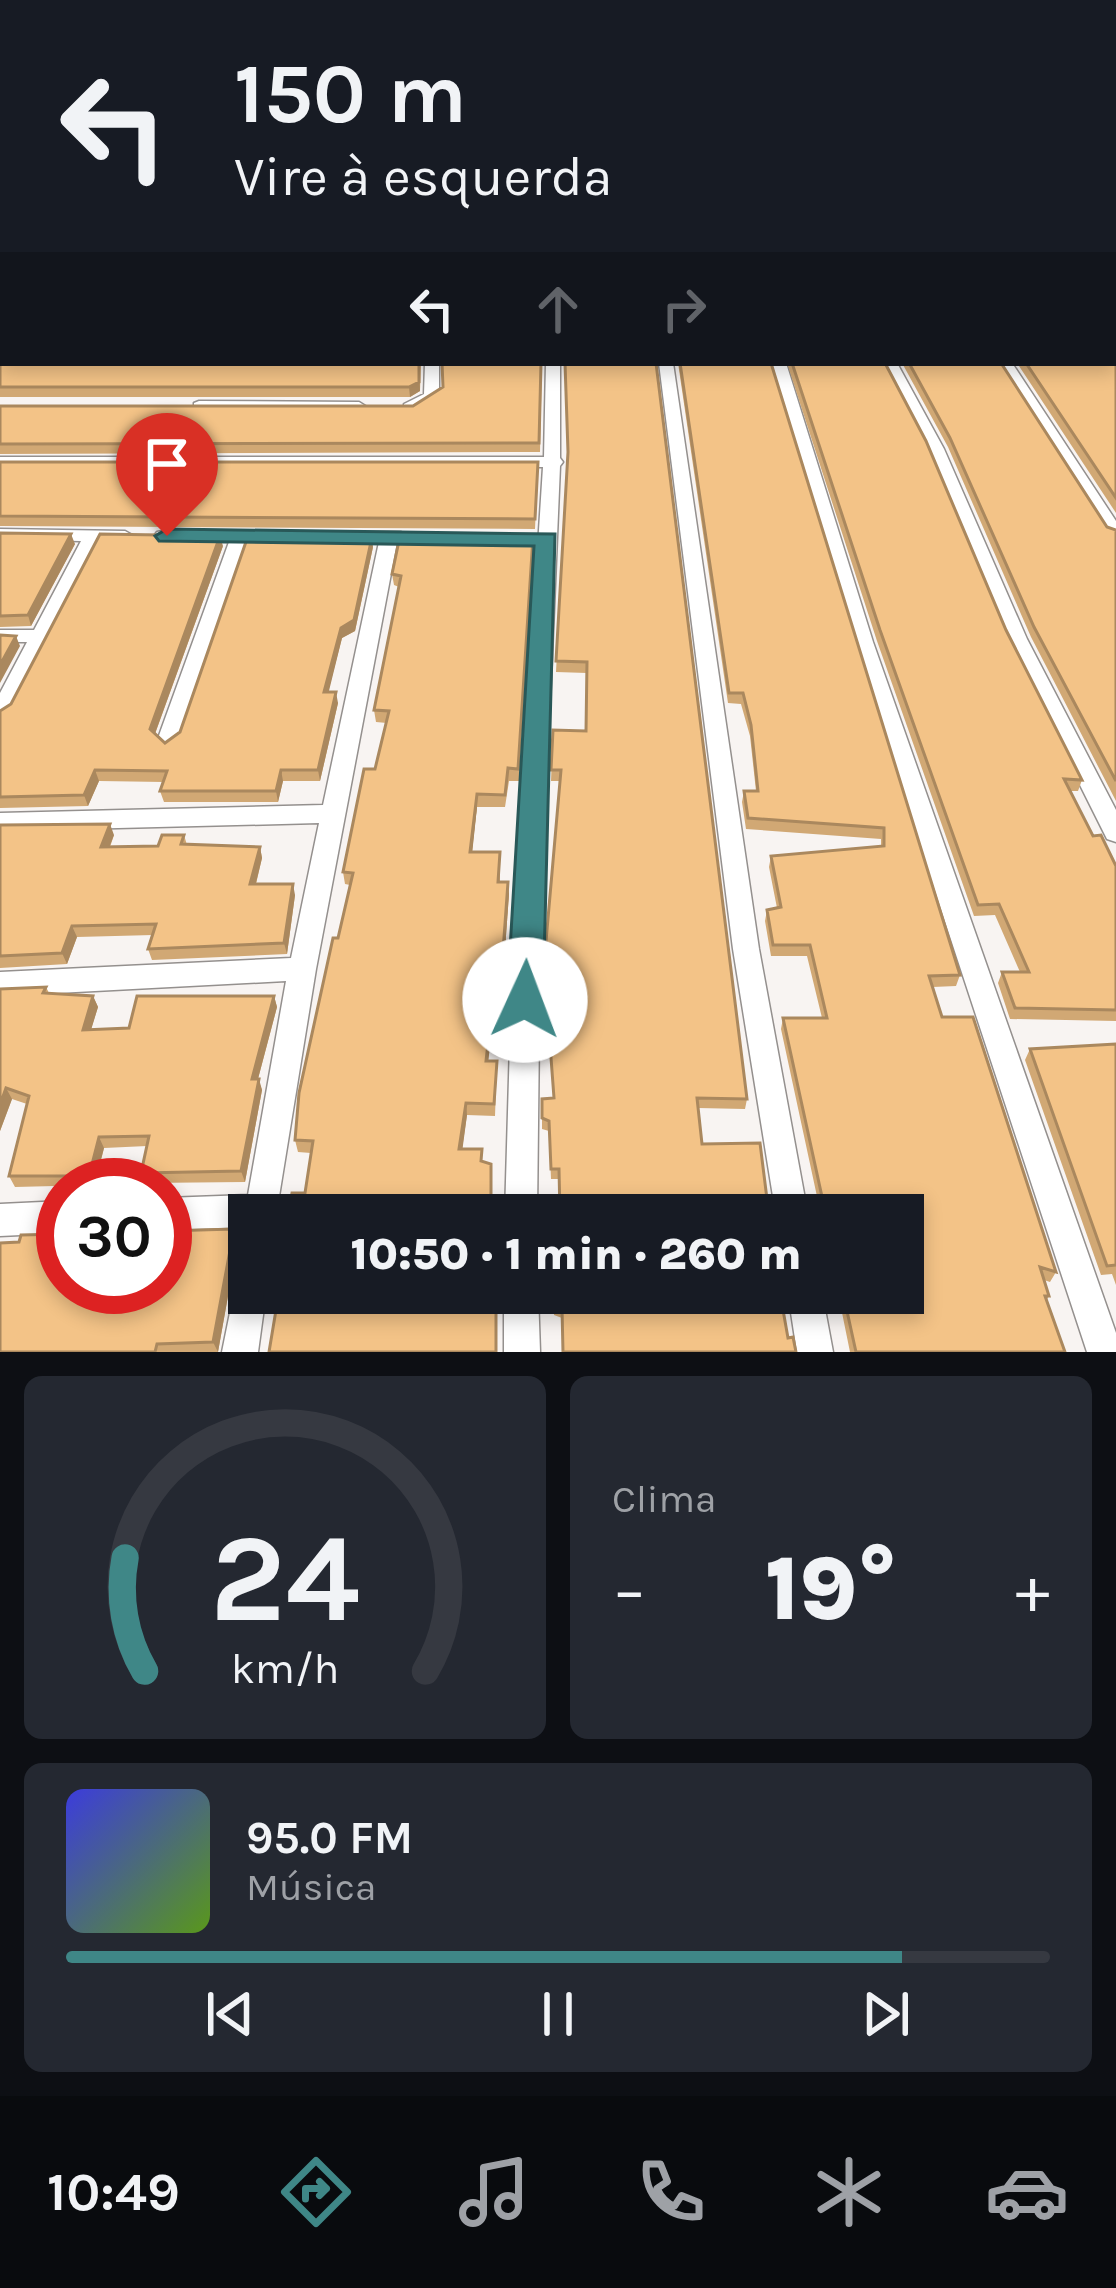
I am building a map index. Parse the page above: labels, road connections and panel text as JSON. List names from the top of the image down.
{
  "page": {
    "turn": ["150 m", "Vire à esquerda"],
    "limit": "30",
    "trip": "10:50 · 1 min · 260 m",
    "tile": "Clima",
    "heat": ["−", "19°", "+"],
    "song": ["95.0 FM", "Música"],
    "tabs": "10:49",
    "gauge": ["24", "km/h"]
  }
}
